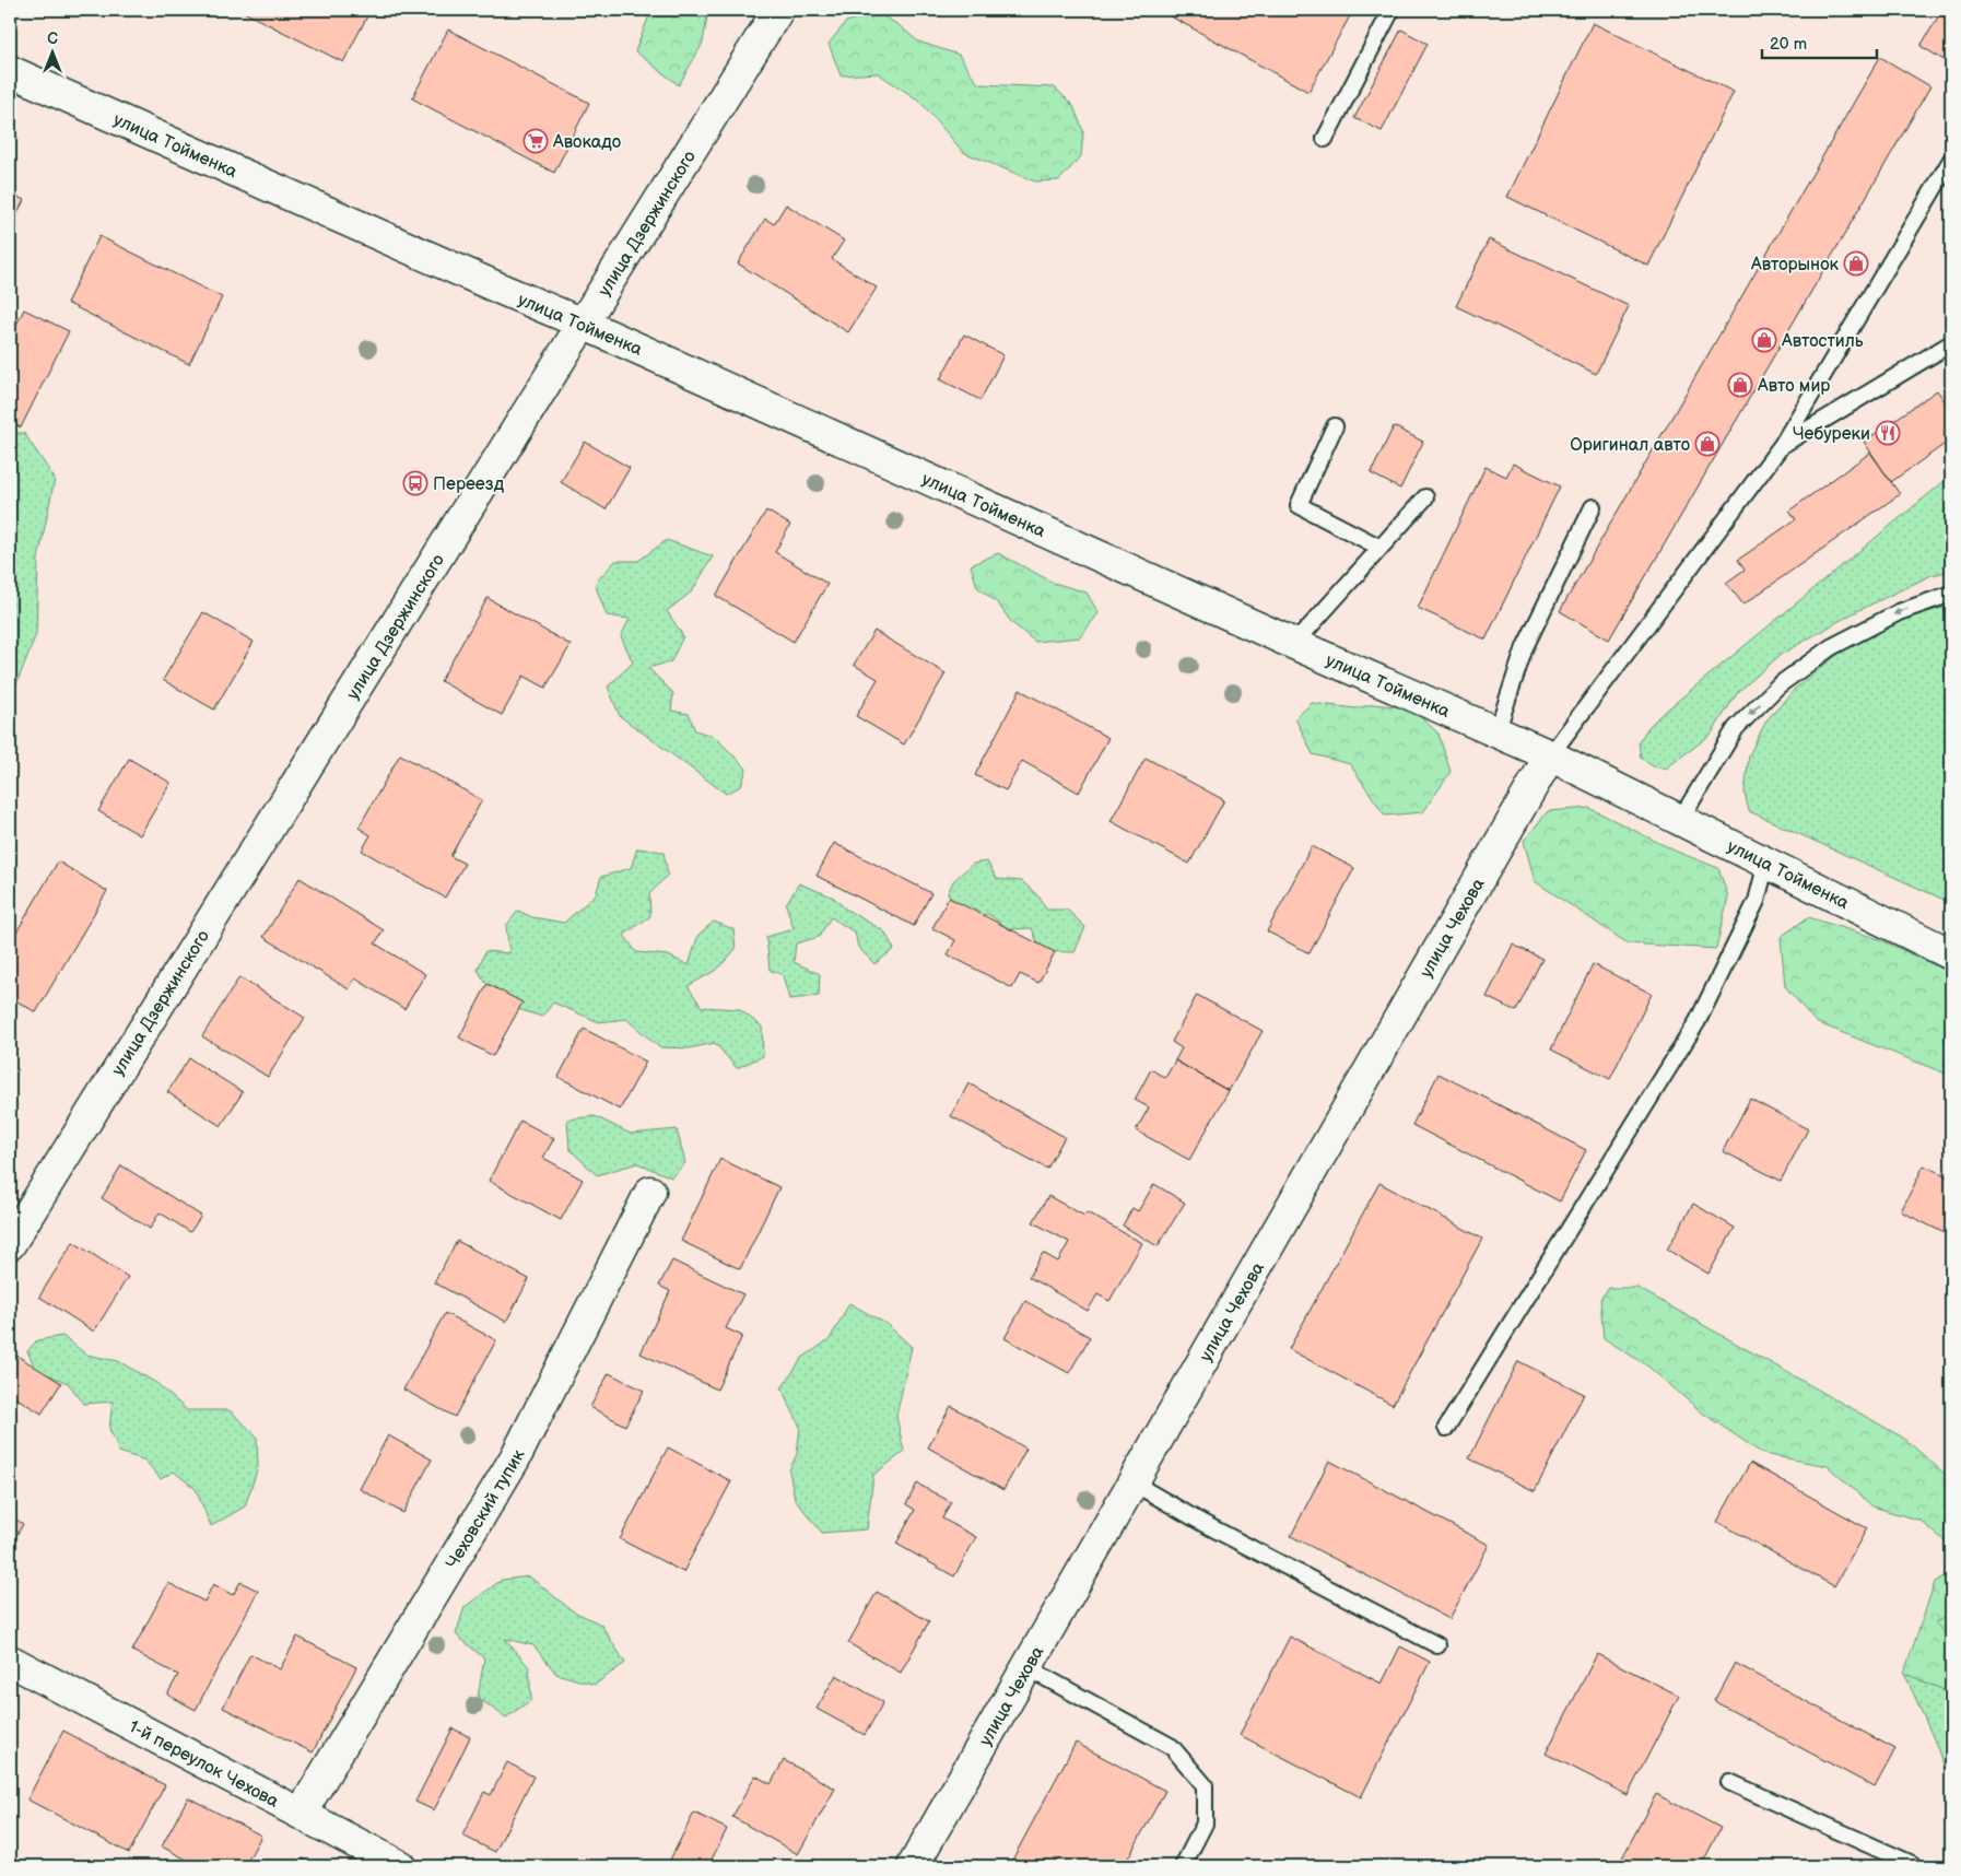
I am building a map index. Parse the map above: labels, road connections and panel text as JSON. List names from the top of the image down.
{
  "streets": {
    "street": [
      "улица Тойменка",
      "улица Дзержинского",
      "улица Чехова",
      "Чеховский тупик",
      "1-й переулок Чехова"
    ]
  },
  "crossings": [
    ["улица Тойменка", "улица Дзержинского"],
    ["улица Тойменка", "улица Чехова"],
    ["Чеховский тупик", "1-й переулок Чехова"]
  ],
  "places": {
    "supermarket": ["Авокадо"],
    "shop": [
      "Авторынок",
      "Автостиль",
      "Авто мир",
      "Оригинал авто"
    ],
    "restaurant": ["Чебуреки"],
    "bus stop": ["Переезд"]
  },
  "scale_bar": "20 m",
  "north": "top"
}
